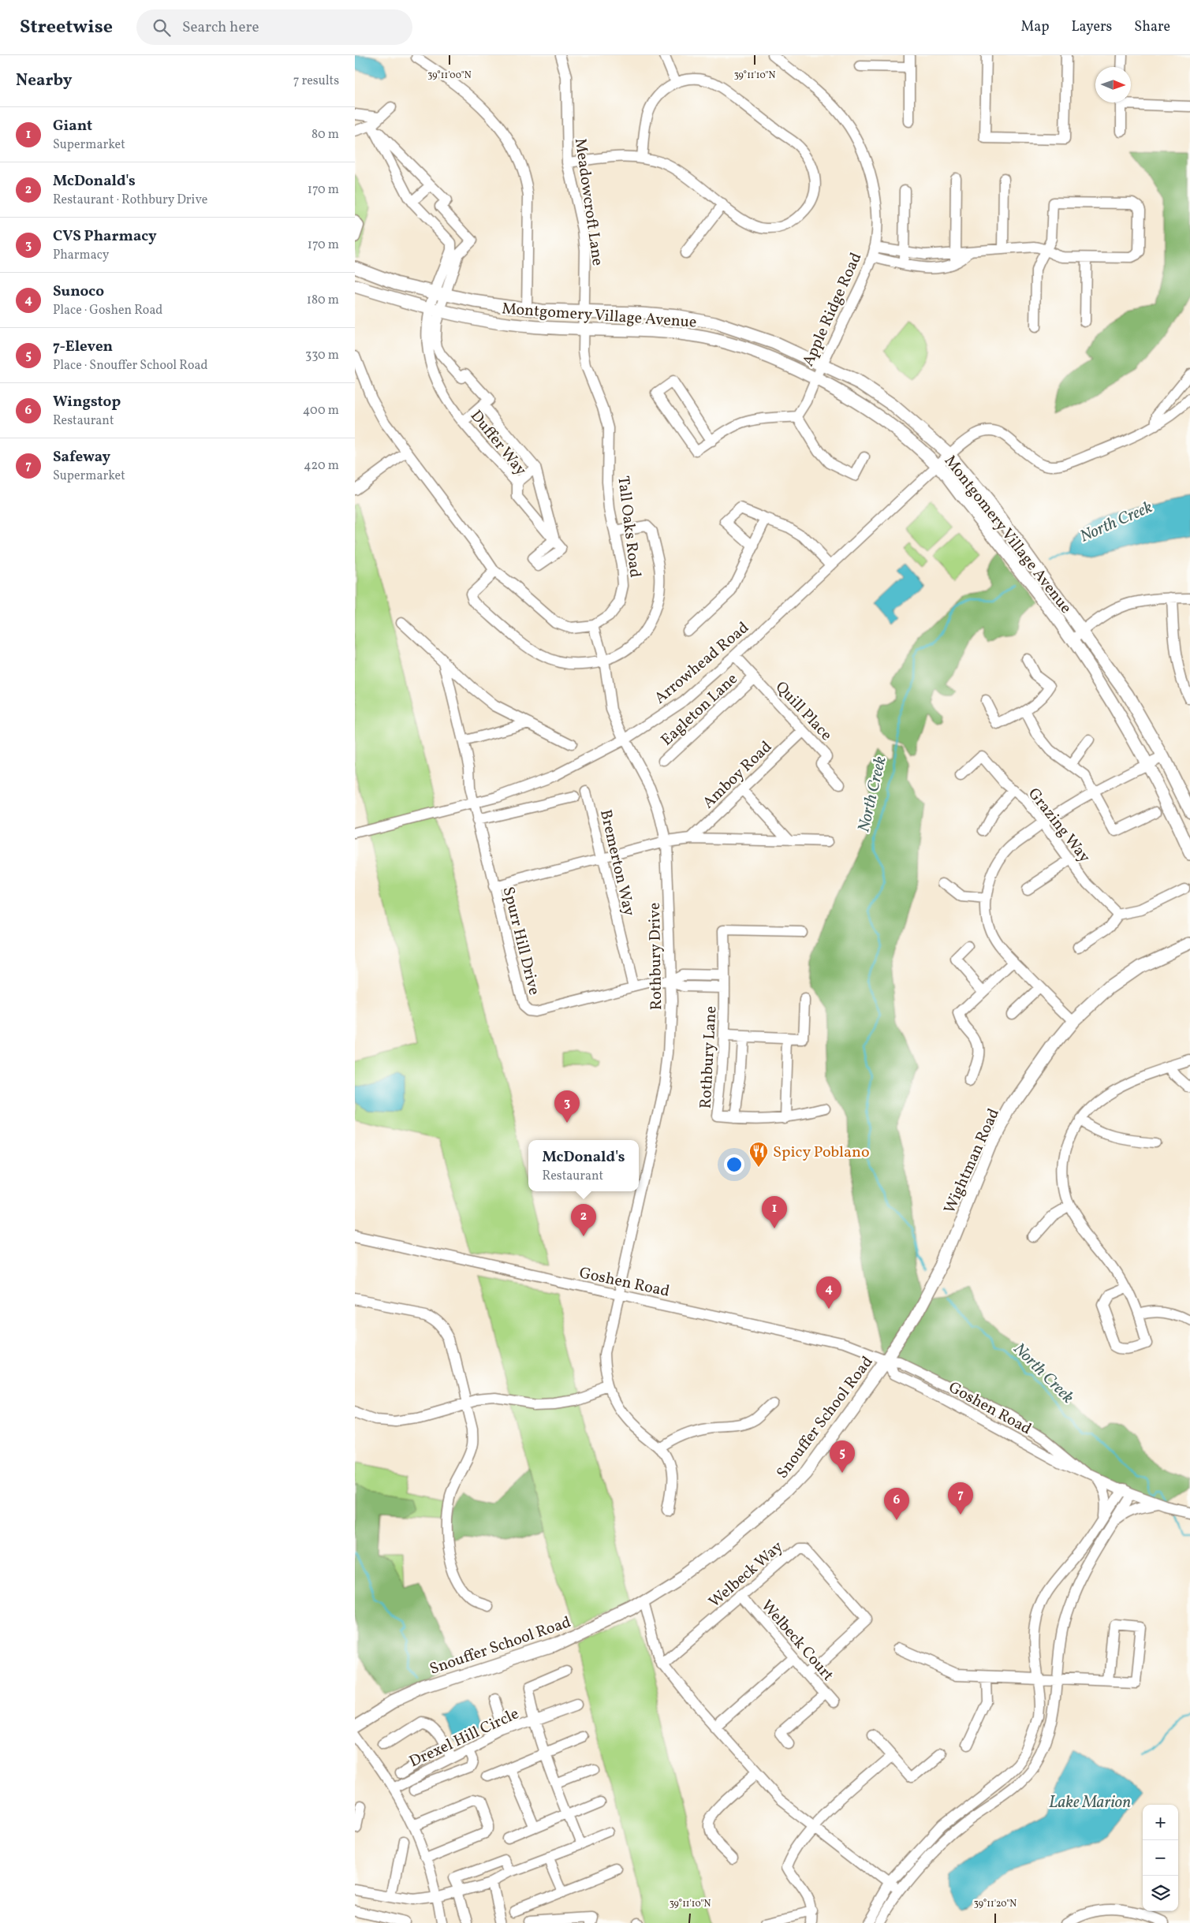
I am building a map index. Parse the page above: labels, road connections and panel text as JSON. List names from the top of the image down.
{
  "streets": {
    "main road": ["Montgomery Village Avenue", "Wightman Road", "Snouffer School Road"],
    "street": [
      "Meadowcroft Lane",
      "Apple Ridge Road",
      "Duffer Way",
      "Tall Oaks Road",
      "Arrowhead Road",
      "Eagleton Lane",
      "Quill Place",
      "Amboy Road",
      "Grazing Way",
      "Bremerton Way",
      "Spurr Hill Drive",
      "Rothbury Drive",
      "Rothbury Lane",
      "Goshen Road",
      "Welbeck Way",
      "Welbeck Court",
      "Drexel Hill Circle"
    ]
  },
  "crossings": [
    ["Meadowcroft Lane", "Montgomery Village Avenue"],
    ["Meadowcroft Lane", "Tall Oaks Road"],
    ["Apple Ridge Road", "Montgomery Village Avenue"],
    ["Montgomery Village Avenue", "Duffer Way"],
    ["Montgomery Village Avenue", "Tall Oaks Road"],
    ["Montgomery Village Avenue", "Arrowhead Road"],
    ["Tall Oaks Road", "Rothbury Drive"],
    ["Arrowhead Road", "Quill Place"],
    ["Arrowhead Road", "Spurr Hill Drive"],
    ["Arrowhead Road", "Rothbury Drive"],
    ["Eagleton Lane", "Quill Place"],
    ["Quill Place", "Amboy Road"],
    ["Bremerton Way", "Spurr Hill Drive"],
    ["Spurr Hill Drive", "Rothbury Drive"],
    ["Spurr Hill Drive", "Rothbury Lane"],
    ["Rothbury Drive", "Rothbury Lane"],
    ["Rothbury Drive", "Goshen Road"],
    ["Wightman Road", "Goshen Road"],
    ["Wightman Road", "Snouffer School Road"],
    ["Goshen Road", "Snouffer School Road"],
    ["Welbeck Way", "Welbeck Court"]
  ],
  "water": ["North Creek", "Lake Marion"],
  "places": {
    "restaurant": ["Spicy Poblano"]
  },
  "north": "right",
  "page": {
    "header": "Streetwise",
    "search": "Search here",
    "nav": ["Map", "Layers", "Share"],
    "heading": ["Nearby", "7 results"],
    "list": [
      {
        "mark": "1",
        "name": "Giant",
        "note": "Supermarket",
        "value": "80 m"
      },
      {
        "mark": "2",
        "name": "McDonald's",
        "note": "Restaurant · Rothbury Drive",
        "value": "170 m"
      },
      {
        "mark": "3",
        "name": "CVS Pharmacy",
        "note": "Pharmacy",
        "value": "170 m"
      },
      {
        "mark": "4",
        "name": "Sunoco",
        "note": "Place · Goshen Road",
        "value": "180 m"
      },
      {
        "mark": "5",
        "name": "7-Eleven",
        "note": "Place · Snouffer School Road",
        "value": "330 m"
      },
      {
        "mark": "6",
        "name": "Wingstop",
        "note": "Restaurant",
        "value": "400 m"
      },
      {
        "mark": "7",
        "name": "Safeway",
        "note": "Supermarket",
        "value": "420 m"
      }
    ],
    "pins": [
      "3",
      "1",
      "2",
      "4",
      "5",
      "7",
      "6"
    ],
    "popup": ["McDonald's", "Restaurant"],
    "map_buttons": ["+", "−"]
  },
  "coordinates": ["39°11'00\"N", "39°11'10\"N", "39°11'20\"N"]
}
